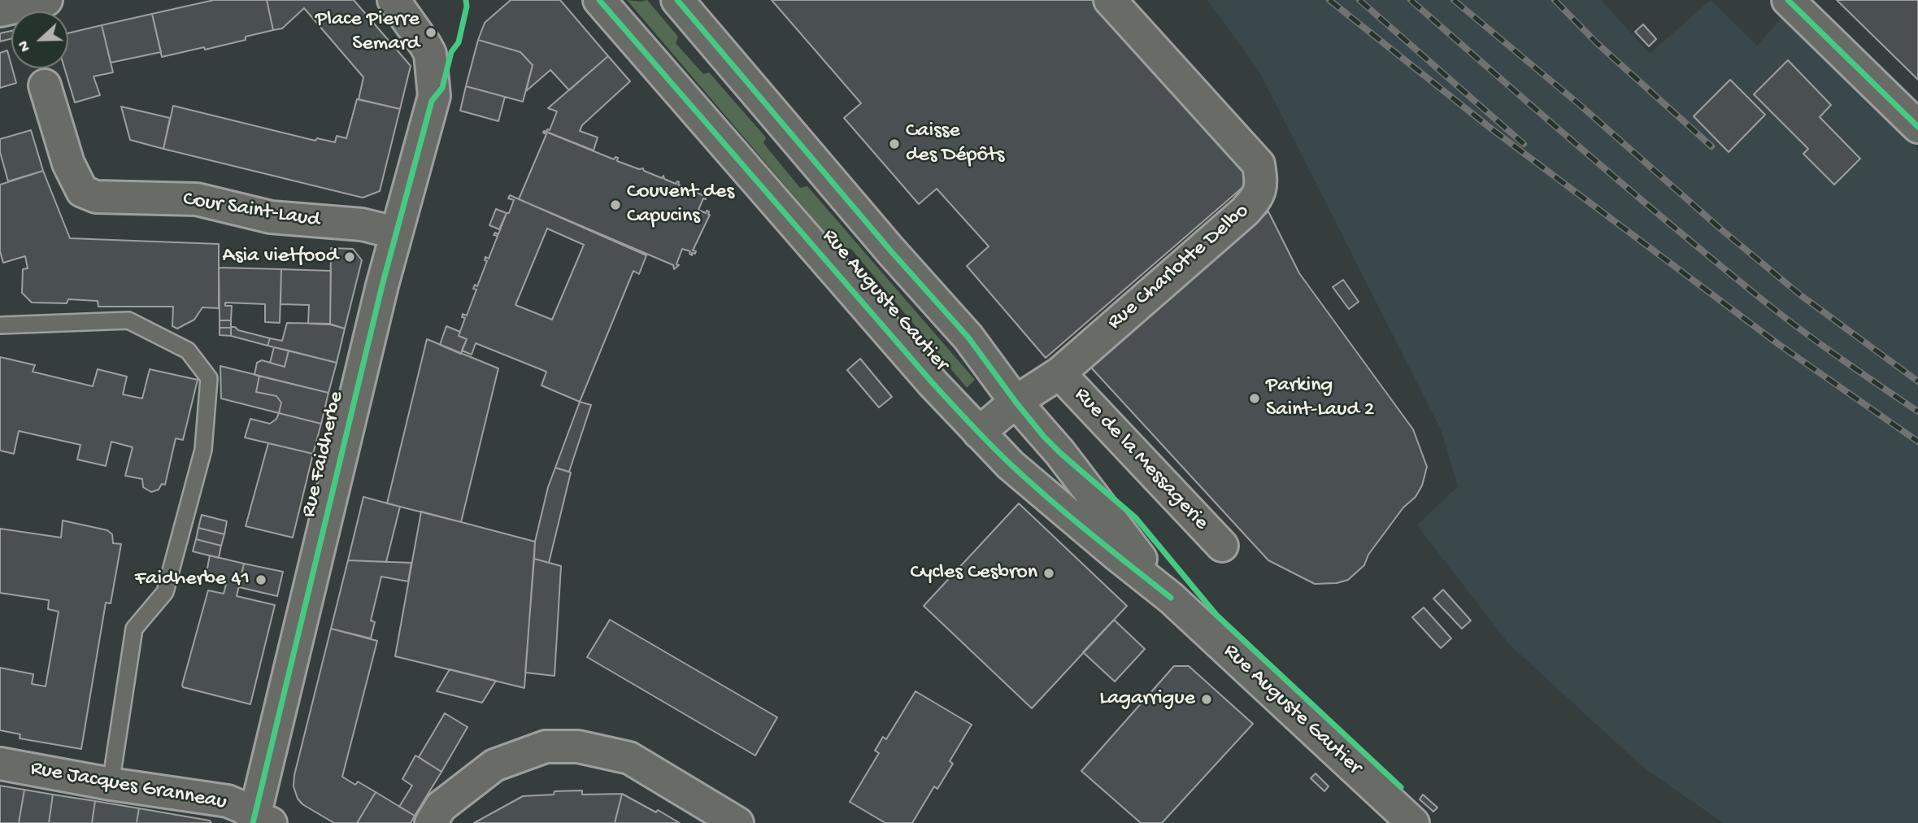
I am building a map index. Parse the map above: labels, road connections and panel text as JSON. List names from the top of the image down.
{
  "streets": {
    "street": [
      "Cour Saint-Laud",
      "Rue Charlotte Delbo",
      "Rue Auguste Gautier",
      "Rue Faidherbe",
      "Rue de la Messagerie",
      "Rue Jacques Granneau"
    ]
  },
  "crossings": [
    ["Cour Saint-Laud", "Rue Faidherbe"],
    ["Rue Charlotte Delbo", "Rue Auguste Gautier"],
    ["Rue Charlotte Delbo", "Rue de la Messagerie"],
    ["Rue Faidherbe", "Rue Jacques Granneau"]
  ],
  "places": [
    "Place Pierre Semard",
    "Caisse des Dépôts",
    "Couvent des Capucins",
    "Asia vietfood",
    "Parking Saint-Laud 2",
    "Cycles Cesbron",
    "Faidherbe 41",
    "Lagarrigue"
  ],
  "north": "left"
}
